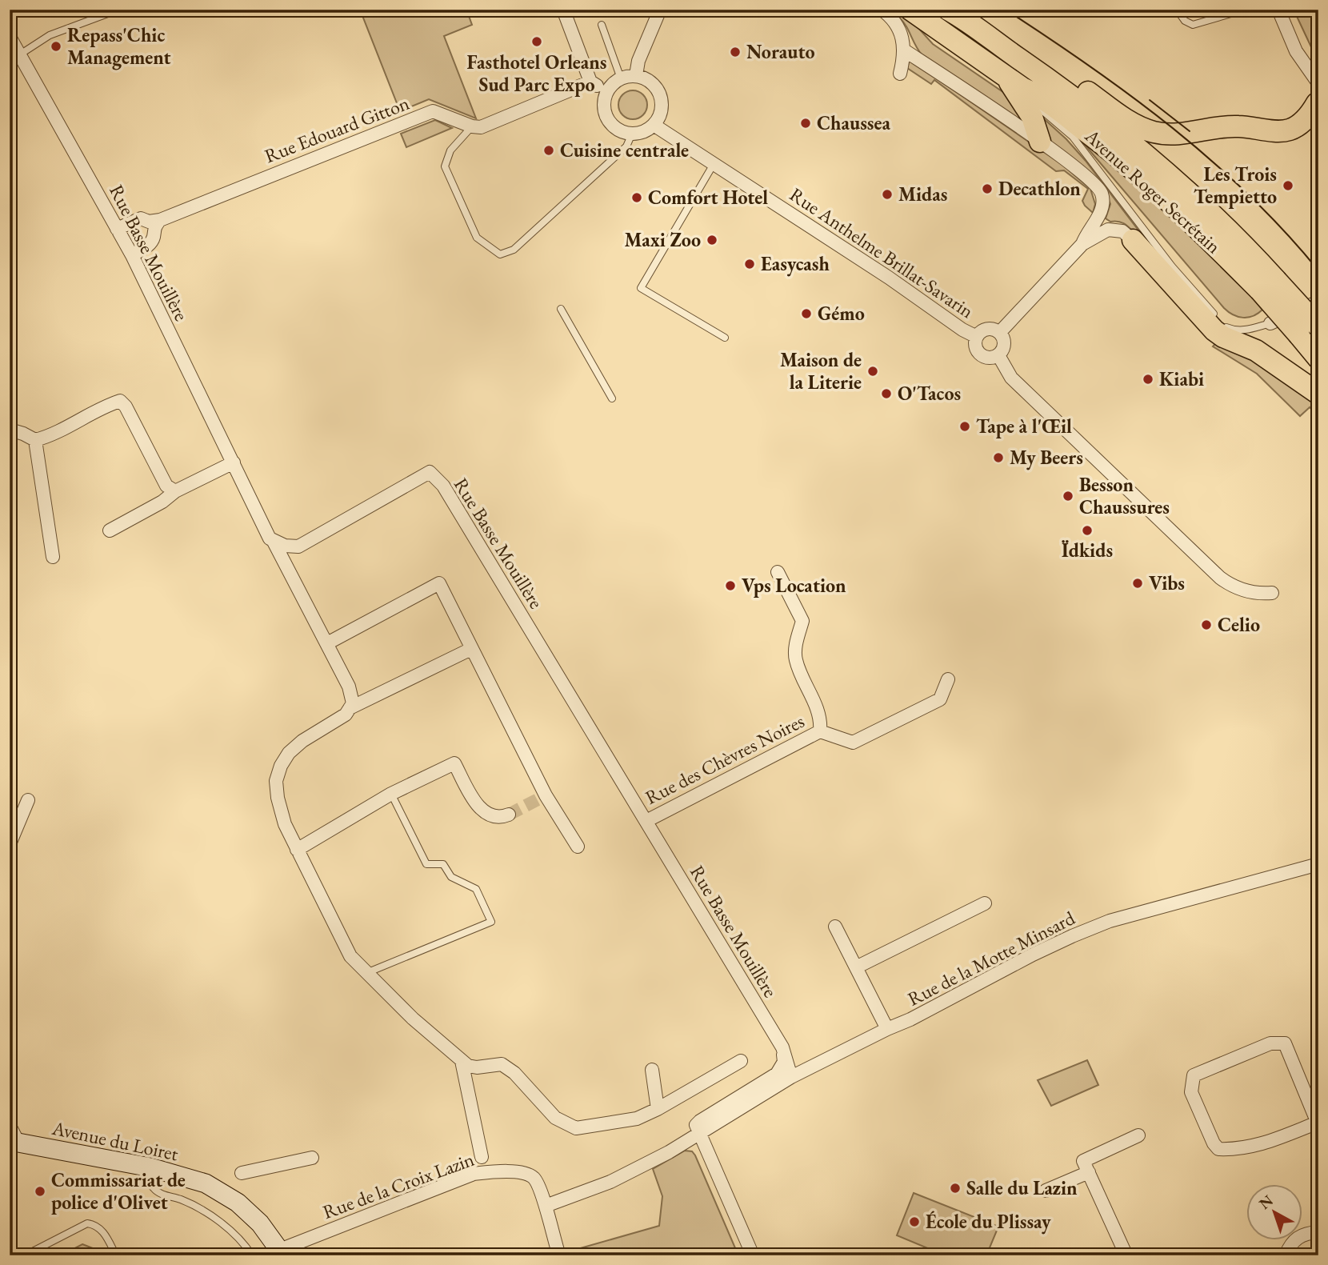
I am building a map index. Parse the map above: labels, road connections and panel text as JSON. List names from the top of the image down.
{
  "streets": {
    "main road": ["Avenue Roger Secrétain", "Avenue du Loiret"],
    "street": [
      "Rue Edouard Gitton",
      "Rue Basse Mouillère",
      "Rue Anthelme Brillat-Savarin",
      "Rue des Chèvres Noires",
      "Rue de la Motte Minsard",
      "Rue de la Croix Lazin"
    ]
  },
  "crossings": [
    ["Rue Edouard Gitton", "Rue Basse Mouillère"],
    ["Rue Basse Mouillère", "Rue des Chèvres Noires"],
    ["Rue Basse Mouillère", "Rue de la Motte Minsard"],
    ["Rue de la Motte Minsard", "Rue de la Croix Lazin"],
    ["Avenue du Loiret", "Rue de la Croix Lazin"]
  ],
  "places": [
    "Fasthotel Orleans Sud Parc Expo",
    "Repass'Chic Management",
    "Norauto",
    "Chaussea",
    "Cuisine centrale",
    "Les Trois Tempietto",
    "Decathlon",
    "Midas",
    "Comfort Hotel",
    "Maxi Zoo",
    "Easycash",
    "Gémo",
    "Maison de la Literie",
    "Kiabi",
    "O'Tacos",
    "Tape à l'Œil",
    "My Beers",
    "Besson Chaussures",
    "Ïdkids",
    "Vibs",
    "Vps Location",
    "Celio",
    "Salle du Lazin",
    "Commissariat de police d'Olivet",
    "École du Plissay"
  ],
  "north": "top left"
}
